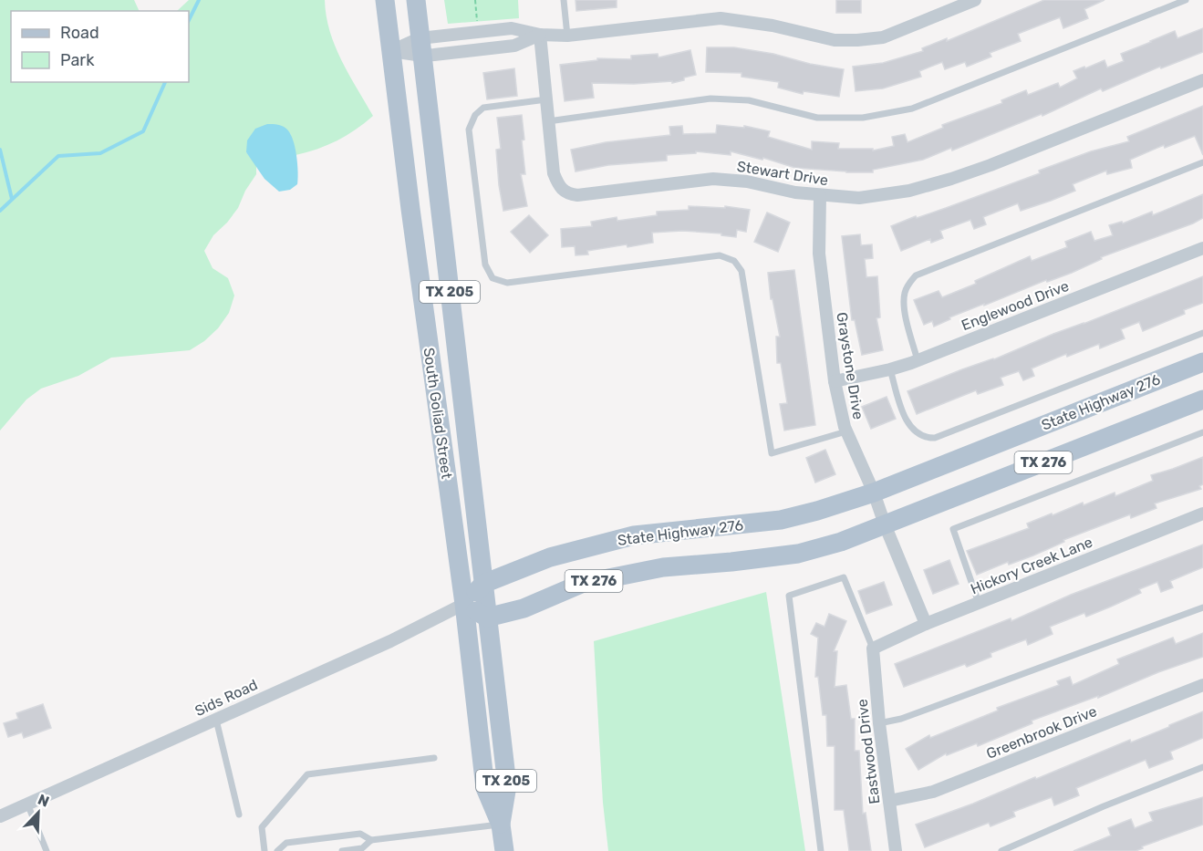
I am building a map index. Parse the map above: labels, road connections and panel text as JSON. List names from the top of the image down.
{
  "streets": {
    "main road": [
      "TX 205",
      "State Highway 276",
      "South Goliad Street",
      "TX 276"
    ],
    "street": [
      "Stewart Drive",
      "Englewood Drive",
      "Graystone Drive",
      "Hickory Creek Lane",
      "Sids Road",
      "Greenbrook Drive",
      "Eastwood Drive"
    ]
  },
  "crossings": [
    ["Stewart Drive", "Graystone Drive"],
    ["Englewood Drive", "Graystone Drive"],
    ["Graystone Drive", "State Highway 276"],
    ["Graystone Drive", "TX 276"],
    ["Graystone Drive", "Hickory Creek Lane"],
    ["State Highway 276", "South Goliad Street"],
    ["State Highway 276", "Sids Road"],
    ["South Goliad Street", "TX 276"],
    ["South Goliad Street", "Sids Road"],
    ["Hickory Creek Lane", "Eastwood Drive"],
    ["Greenbrook Drive", "Eastwood Drive"]
  ],
  "legend": ["Road", "Park"],
  "north": "top right"
}
